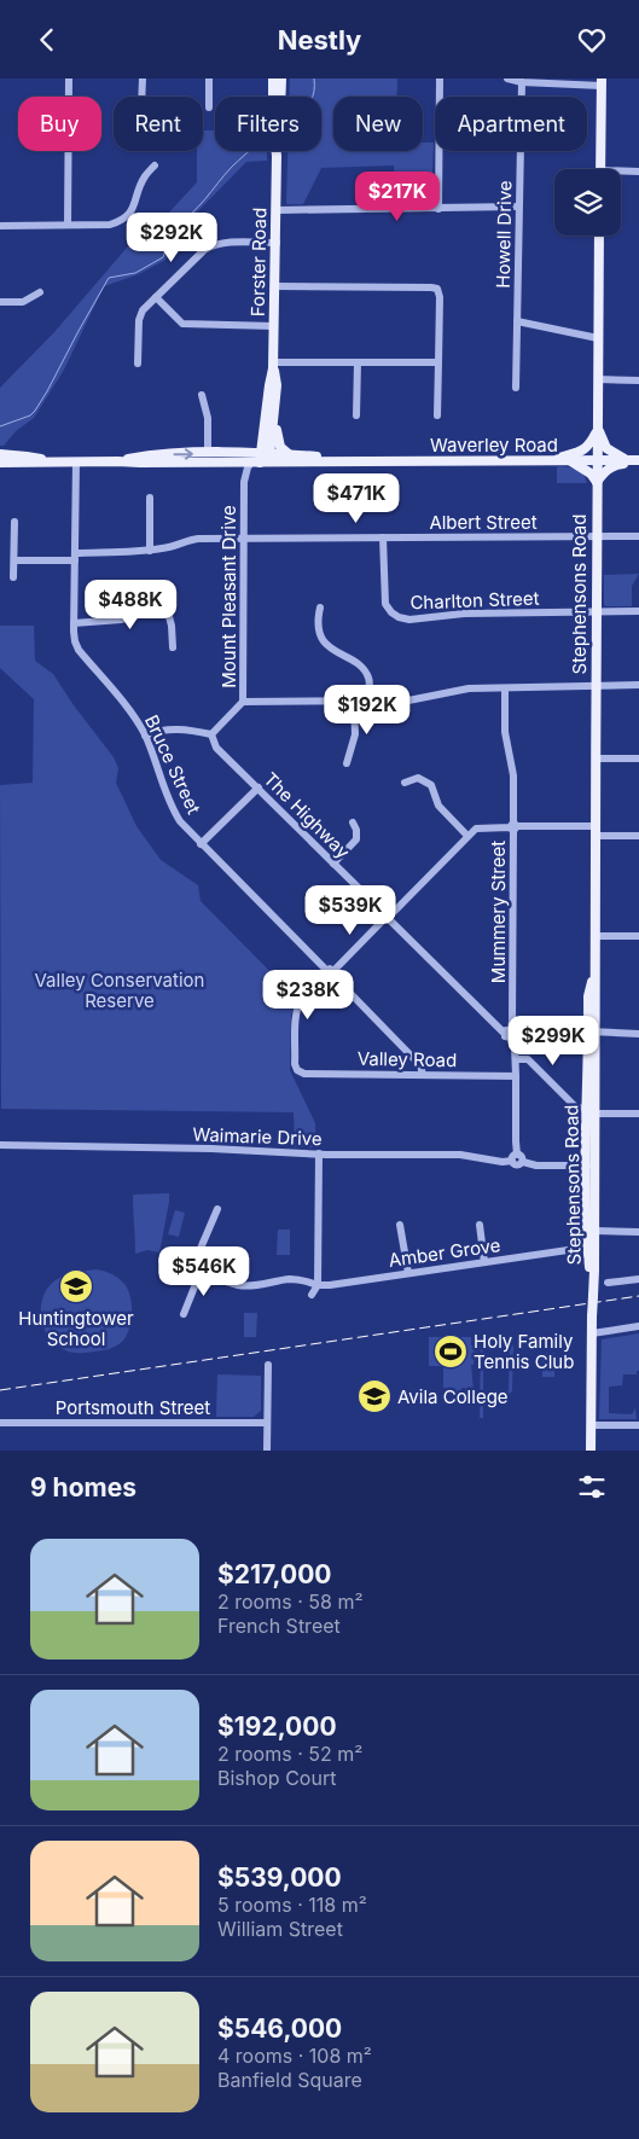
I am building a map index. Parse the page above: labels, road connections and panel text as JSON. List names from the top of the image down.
{
  "streets": {
    "main road": ["Forster Road", "Waverley Road", "Stephensons Road"],
    "street": [
      "Howell Drive",
      "Albert Street",
      "Mount Pleasant Drive",
      "Charlton Street",
      "Bruce Street",
      "The Highway",
      "Mummery Street",
      "Valley Road",
      "Waimarie Drive",
      "Amber Grove",
      "Portsmouth Street"
    ]
  },
  "crossings": [
    ["Forster Road", "Waverley Road"],
    ["Forster Road", "Mount Pleasant Drive"],
    ["Waverley Road", "Stephensons Road"],
    ["Waverley Road", "Mount Pleasant Drive"],
    ["Waverley Road", "Bruce Street"],
    ["Albert Street", "Stephensons Road"],
    ["Albert Street", "Mount Pleasant Drive"],
    ["Albert Street", "Charlton Street"],
    ["Albert Street", "Bruce Street"],
    ["Stephensons Road", "Charlton Street"],
    ["Stephensons Road", "Amber Grove"],
    ["Mount Pleasant Drive", "The Highway"],
    ["Bruce Street", "Valley Road"],
    ["The Highway", "Mummery Street"],
    ["Mummery Street", "Valley Road"],
    ["Mummery Street", "Waimarie Drive"]
  ],
  "parks": ["Valley Conservation Reserve"],
  "places": {
    "school or university": ["Huntingtower School", "Avila College"],
    "sports": ["Holy Family Tennis Club"]
  },
  "page": {
    "header": "Nestly",
    "chip": [
      "Buy",
      "Rent",
      "Filters",
      "New",
      "Apartment"
    ],
    "price": [
      "$217K",
      "$292K",
      "$471K",
      "$488K",
      "$192K",
      "$539K",
      "$238K",
      "$299K",
      "$546K"
    ],
    "heading": "9 homes",
    "list": [
      {
        "name": "$217,000",
        "note": "2 rooms · 58 m² · French Street"
      },
      {
        "name": "$192,000",
        "note": "2 rooms · 52 m² · Bishop Court"
      },
      {
        "name": "$539,000",
        "note": "5 rooms · 118 m² · William Street"
      },
      {
        "name": "$546,000",
        "note": "4 rooms · 108 m² · Banfield Square"
      }
    ]
  }
}
